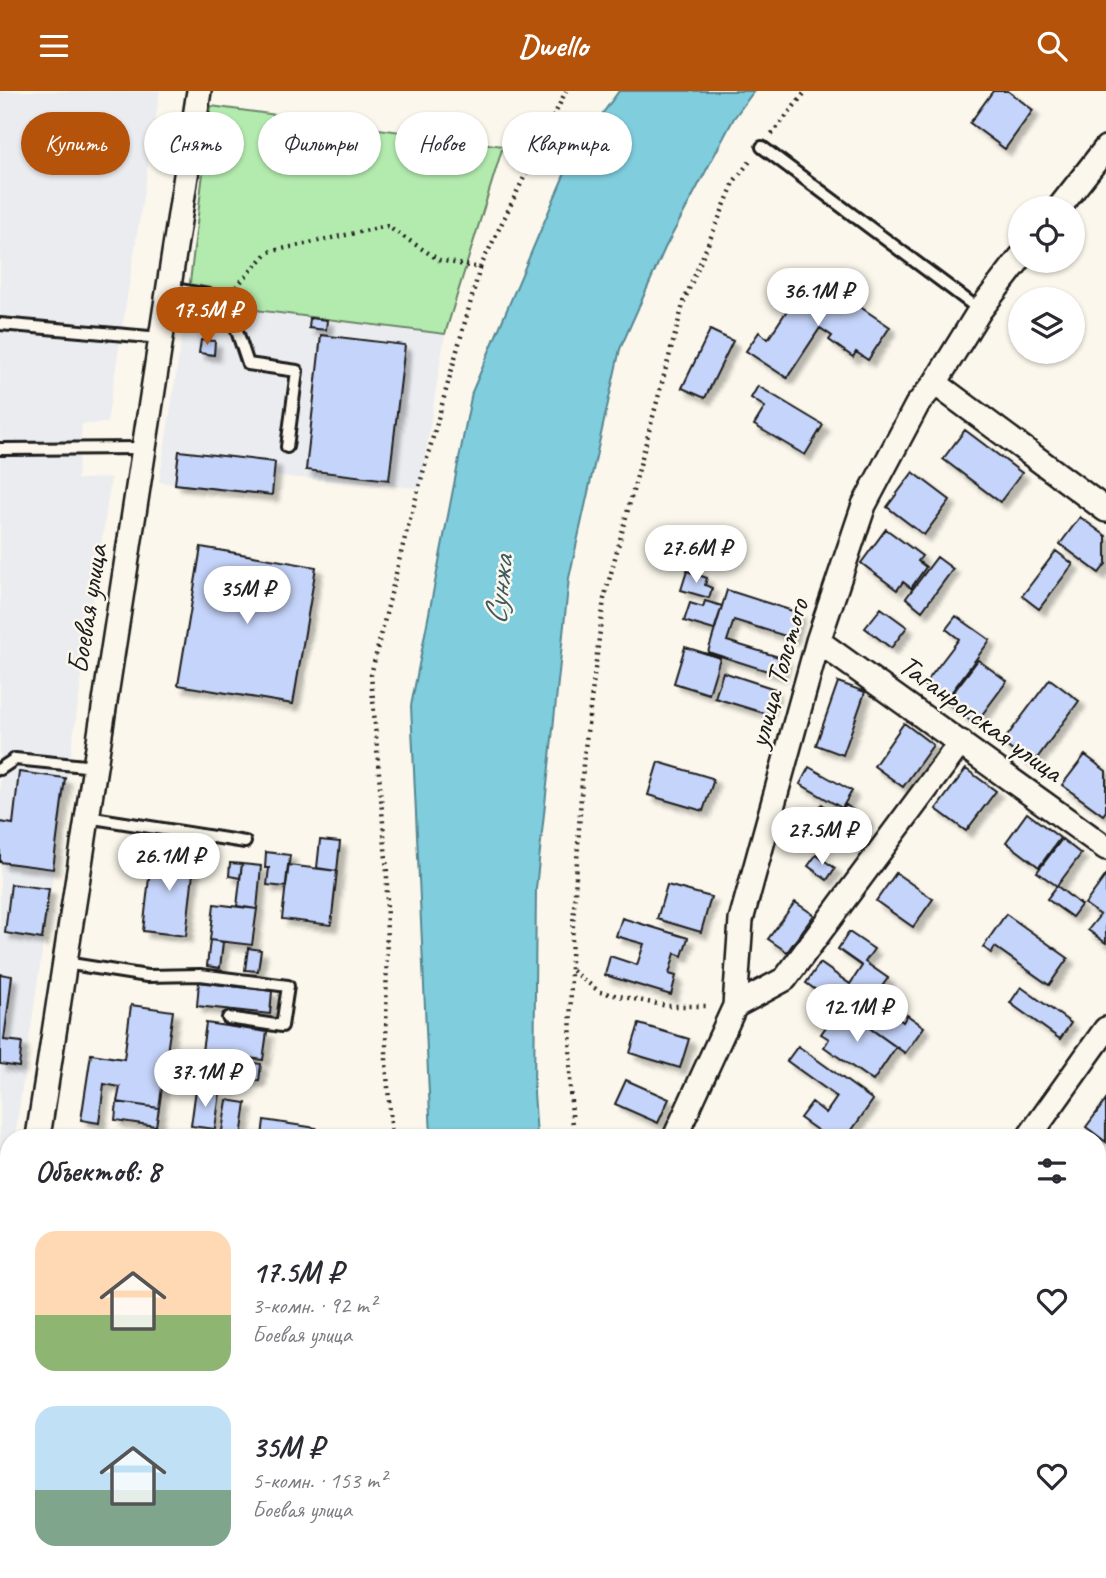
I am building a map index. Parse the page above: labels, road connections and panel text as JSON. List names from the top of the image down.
{
  "streets": {
    "street": ["Боевая улица", "улица Толстого", "Таганрогская улица"]
  },
  "crossings": [
    ["улица Толстого", "Таганрогская улица"]
  ],
  "water": ["Сунжа"],
  "page": {
    "header": "Dwello",
    "chip": [
      "Купить",
      "Снять",
      "Фильтры",
      "Новое",
      "Квартира"
    ],
    "price": [
      "36.1M ₽",
      "17.5M ₽",
      "27.6M ₽",
      "35M ₽",
      "27.5M ₽",
      "26.1M ₽",
      "12.1M ₽",
      "37.1M ₽"
    ],
    "heading": "Объектов: 8",
    "list": [
      {
        "name": "17.5M ₽",
        "note": "3-комн. · 92 m² · Боевая улица"
      },
      {
        "name": "35M ₽",
        "note": "5-комн. · 153 m² · Боевая улица"
      }
    ]
  }
}
